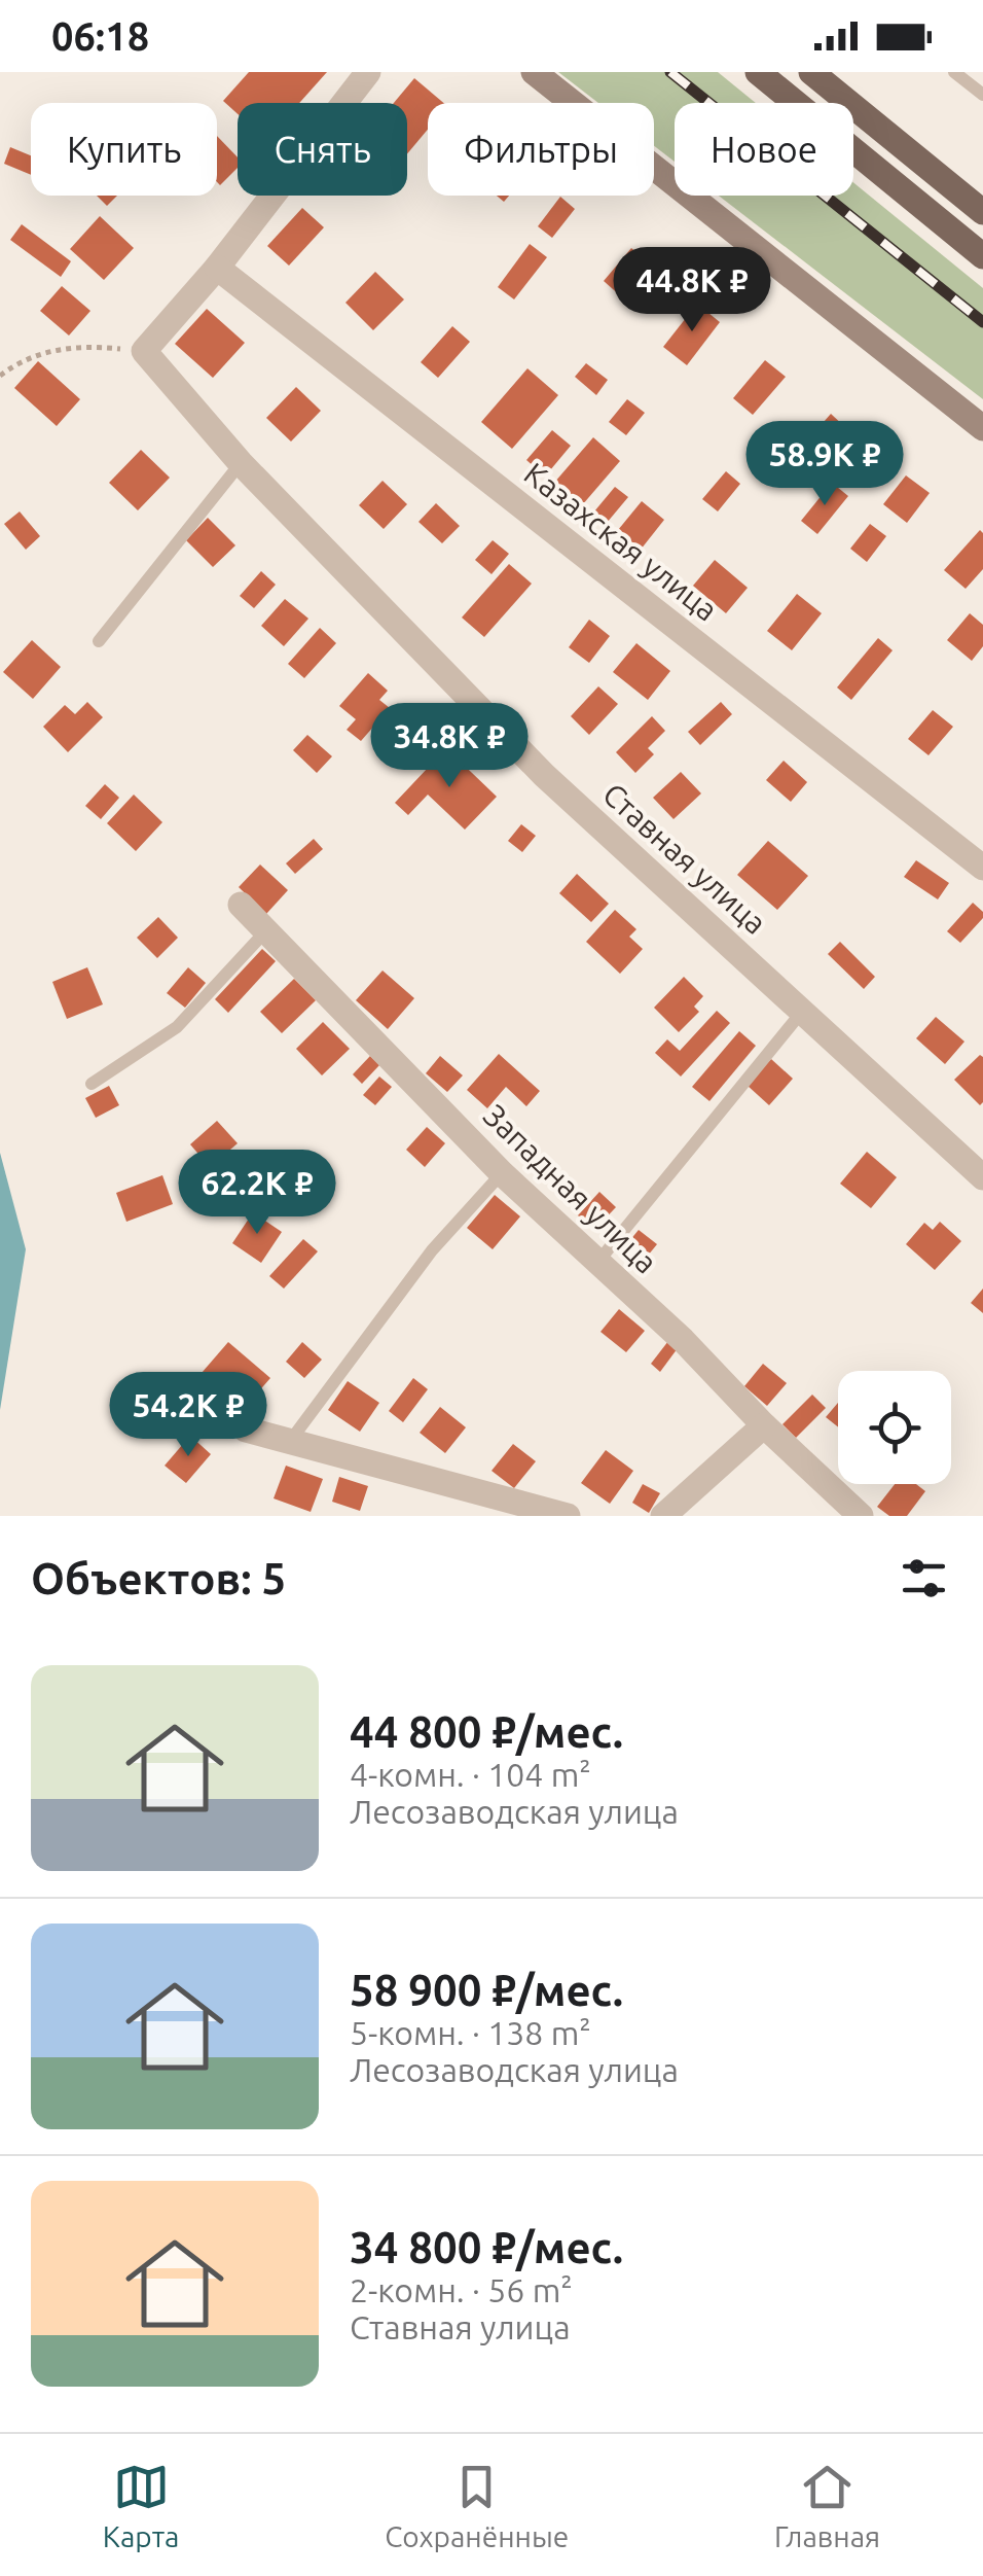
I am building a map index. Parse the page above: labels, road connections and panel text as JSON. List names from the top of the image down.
{
  "streets": {
    "street": ["Казахская улица", "Ставная улица", "Западная улица"]
  },
  "page": {
    "status": "06:18",
    "chip": [
      "Купить",
      "Снять",
      "Фильтры",
      "Новое"
    ],
    "price": [
      "44.8K ₽",
      "58.9K ₽",
      "34.8K ₽",
      "62.2K ₽",
      "54.2K ₽"
    ],
    "heading": "Объектов: 5",
    "list": [
      {
        "name": "44 800 ₽/мес.",
        "note": "4-комн. · 104 m² · Лесозаводская улица"
      },
      {
        "name": "58 900 ₽/мес.",
        "note": "5-комн. · 138 m² · Лесозаводская улица"
      },
      {
        "name": "34 800 ₽/мес.",
        "note": "2-комн. · 56 m² · Ставная улица"
      }
    ],
    "tabs": ["Карта", "Сохранённые", "Главная"]
  }
}
